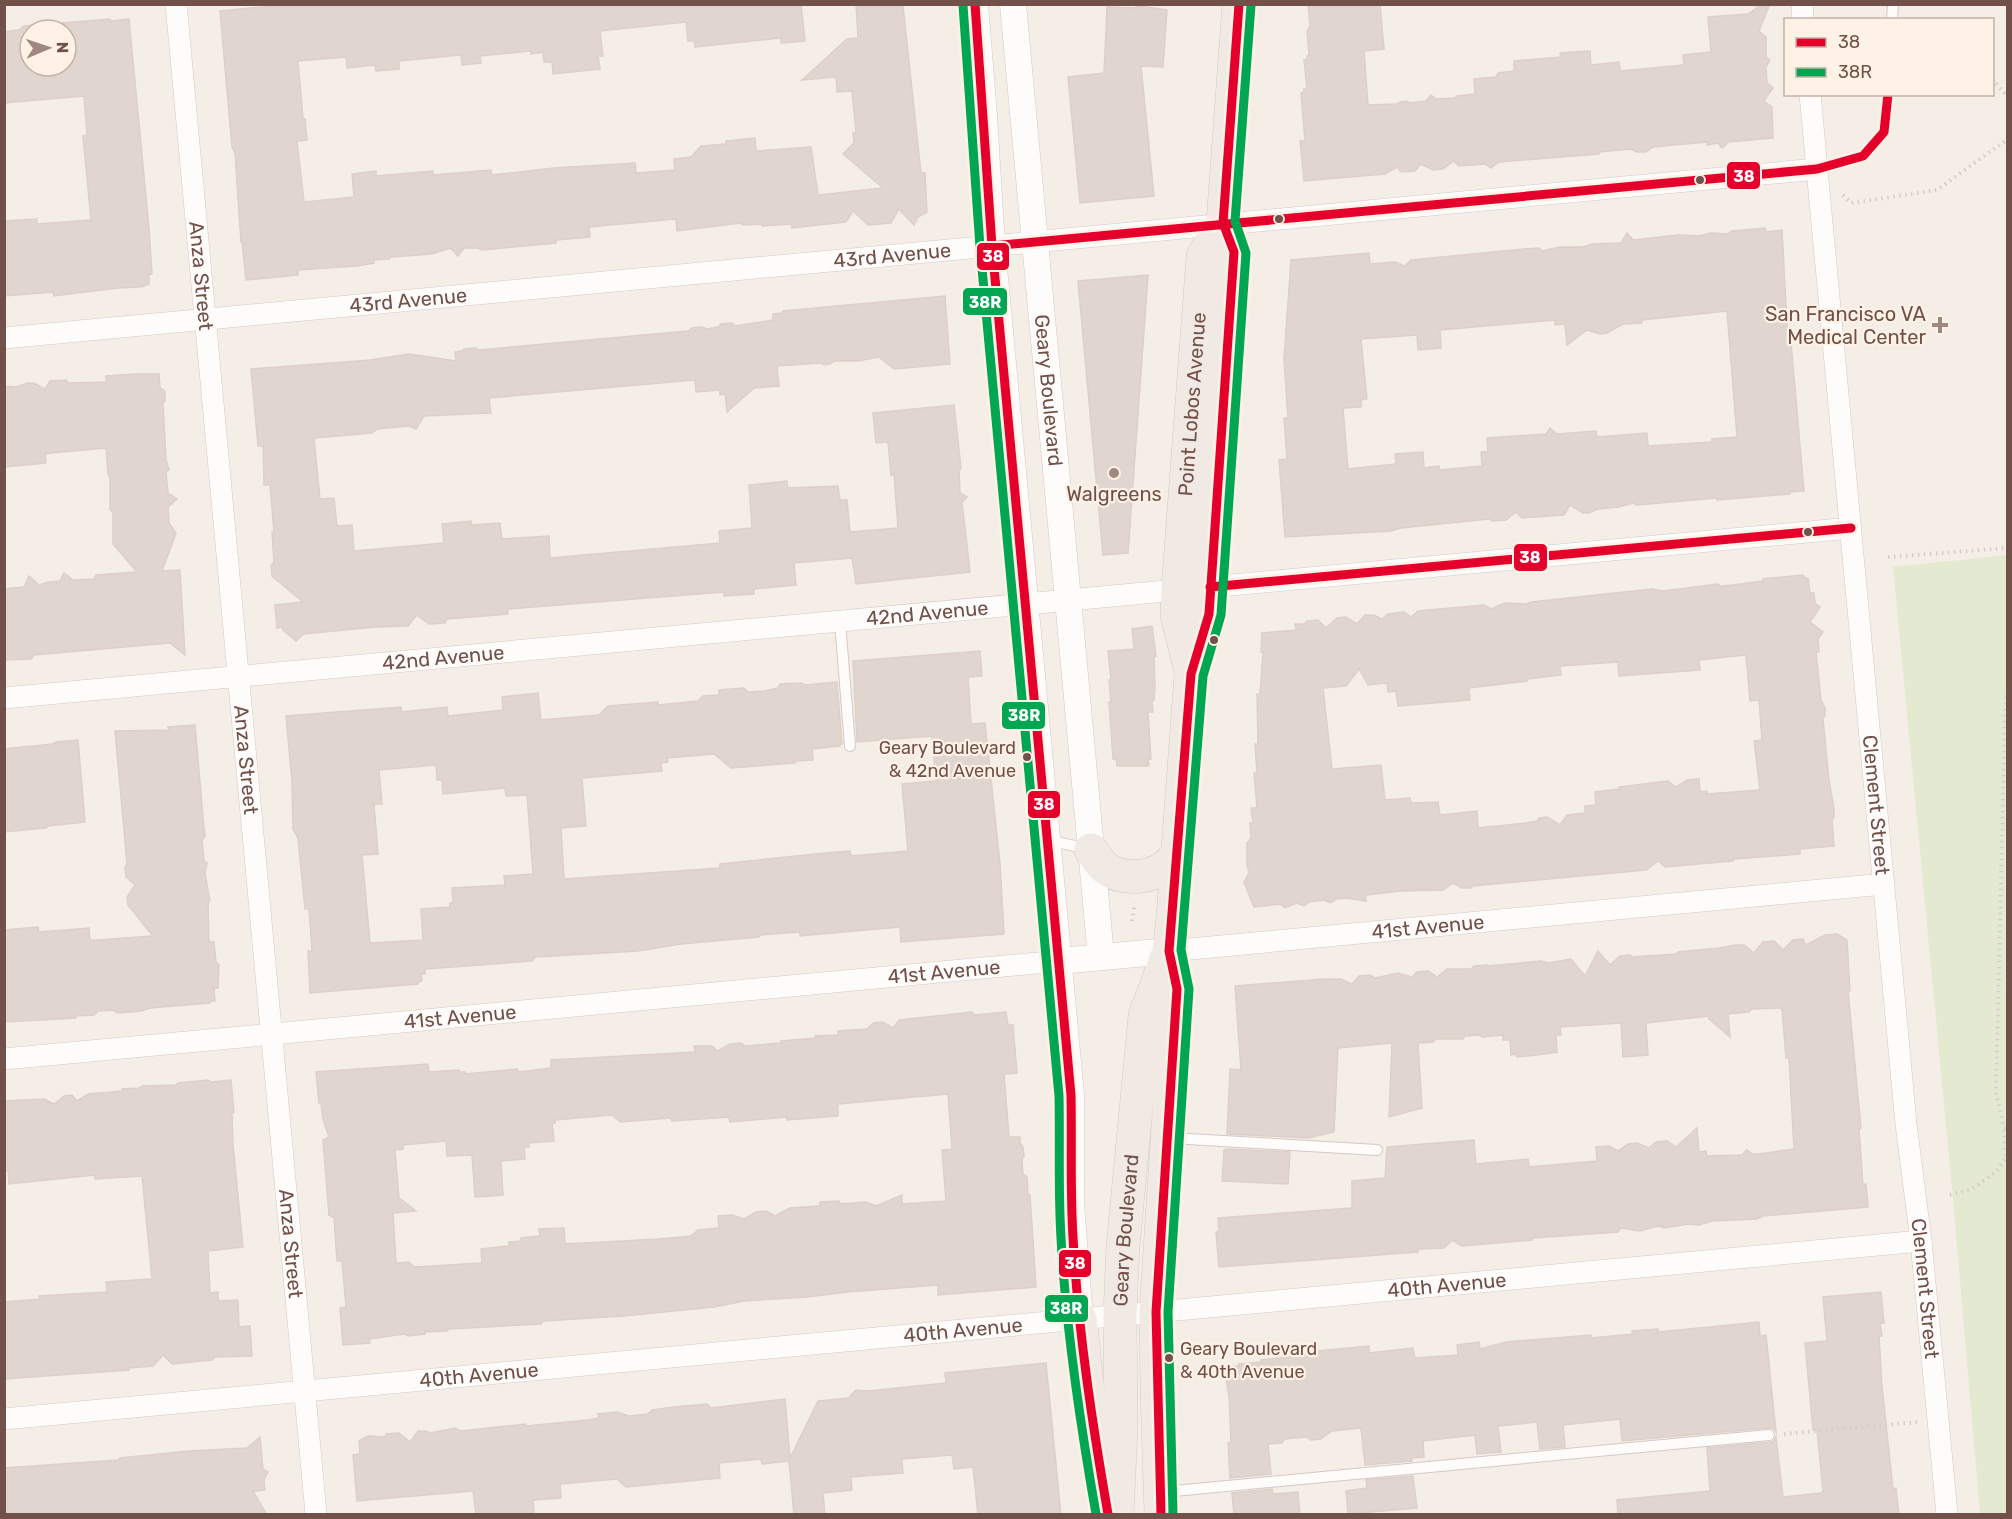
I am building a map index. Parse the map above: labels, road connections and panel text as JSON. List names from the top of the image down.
{
  "streets": {
    "main road": ["Geary Boulevard", "Point Lobos Avenue"],
    "street": [
      "43rd Avenue",
      "Anza Street",
      "42nd Avenue",
      "Clement Street",
      "41st Avenue",
      "40th Avenue"
    ]
  },
  "crossings": [
    ["43rd Avenue", "Anza Street"],
    ["43rd Avenue", "Geary Boulevard"],
    ["43rd Avenue", "Point Lobos Avenue"],
    ["43rd Avenue", "Clement Street"],
    ["Anza Street", "42nd Avenue"],
    ["Anza Street", "41st Avenue"],
    ["Anza Street", "40th Avenue"],
    ["Geary Boulevard", "Point Lobos Avenue"],
    ["Geary Boulevard", "42nd Avenue"],
    ["Geary Boulevard", "41st Avenue"],
    ["Geary Boulevard", "40th Avenue"],
    ["Point Lobos Avenue", "42nd Avenue"],
    ["42nd Avenue", "Clement Street"],
    ["Clement Street", "41st Avenue"],
    ["Clement Street", "40th Avenue"]
  ],
  "places": {
    "health": ["San Francisco VA Medical Center"],
    "other": ["Walgreens", "Geary Boulevard & 42nd Avenue", "Geary Boulevard & 40th Avenue"]
  },
  "lines": ["transit line 38", "transit line 38R"],
  "legend": ["38", "38R"],
  "north": "right"
}
